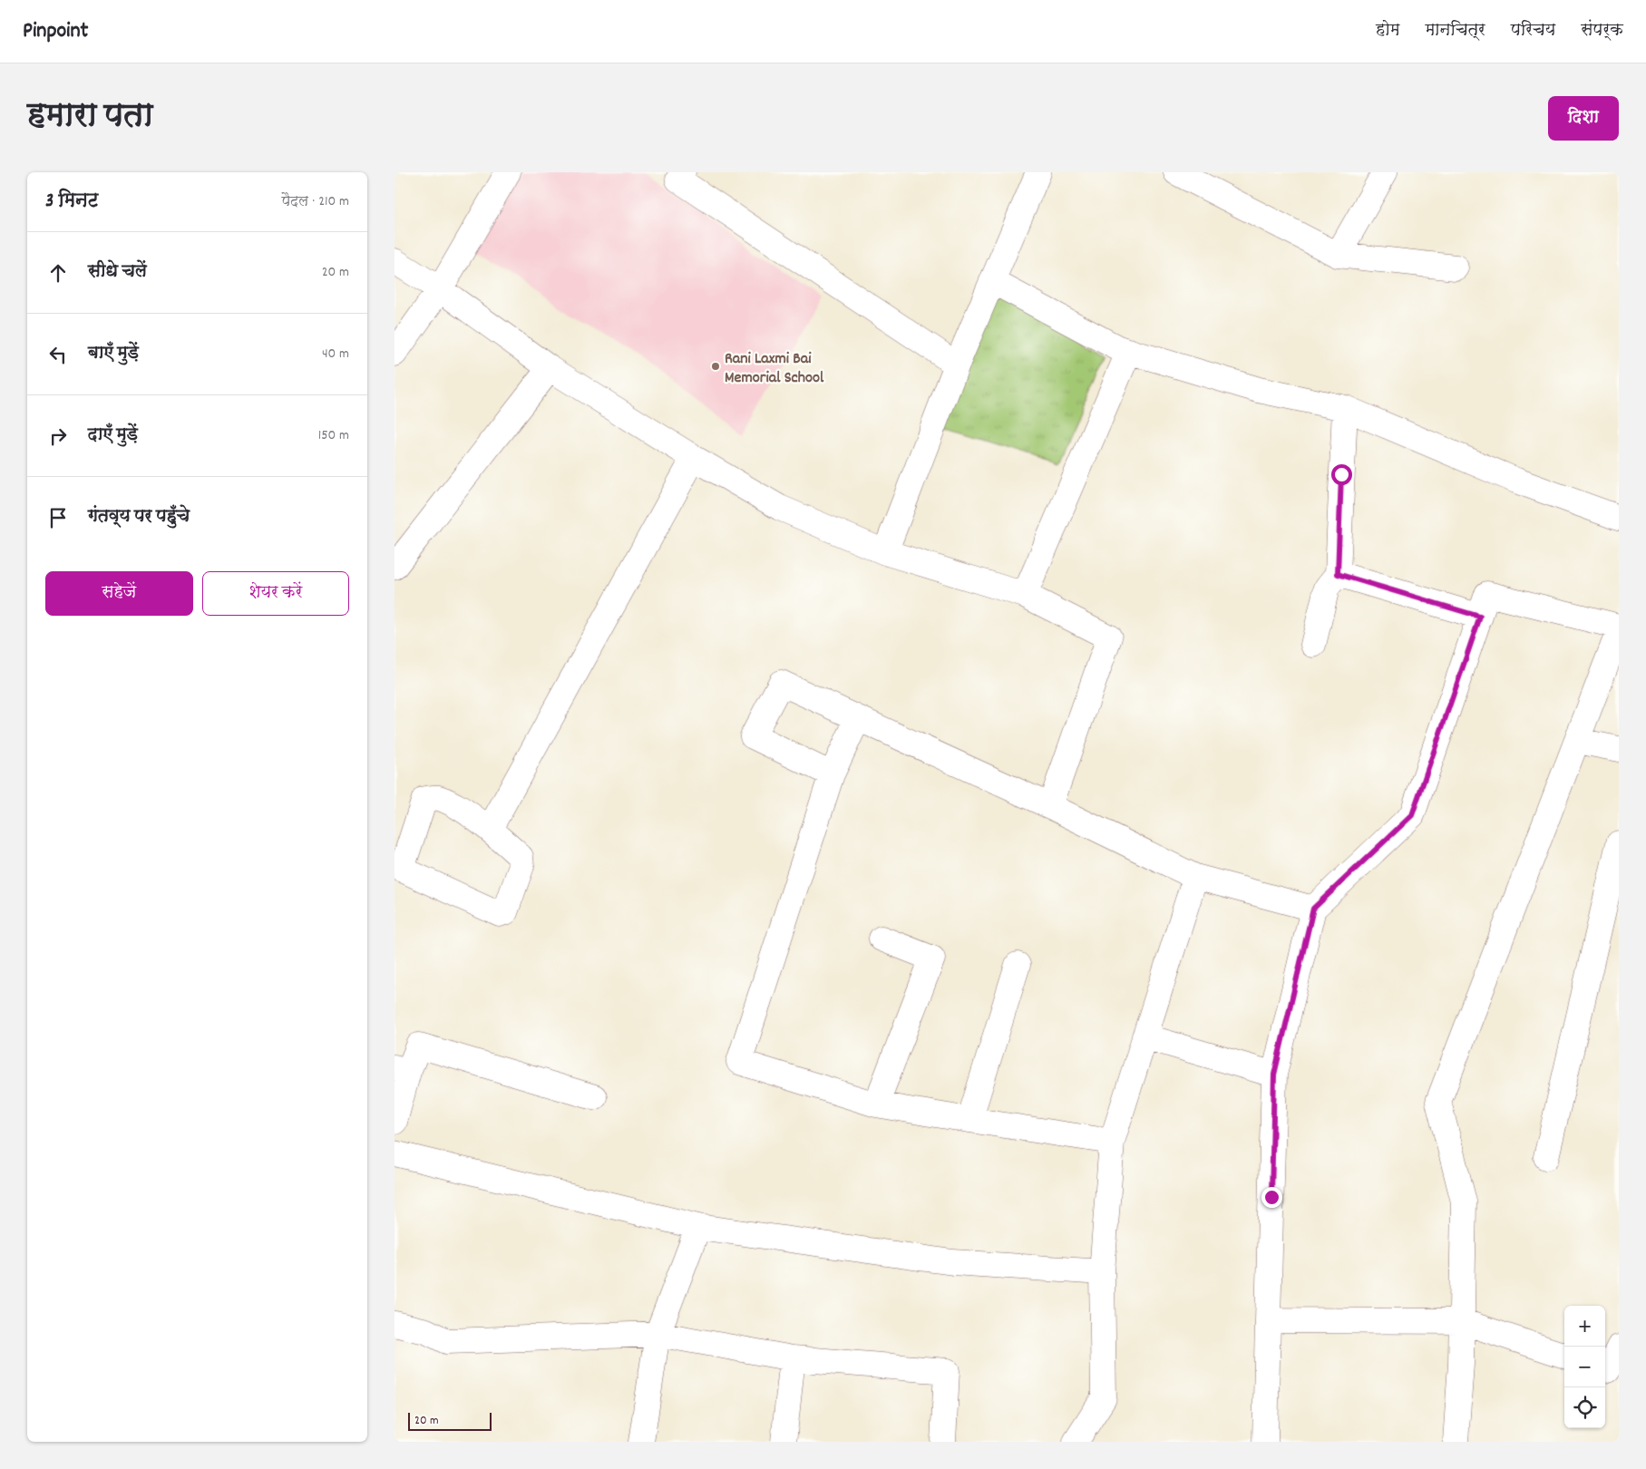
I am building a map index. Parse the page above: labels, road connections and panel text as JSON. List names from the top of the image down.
{
  "places": ["Rani Laxmi Bai Memorial School"],
  "scale_bar": "20 m",
  "page": {
    "header": "Pinpoint",
    "nav": [
      "होम",
      "मानचित्र",
      "परिचय",
      "संपर्क"
    ],
    "title": "हमारा पता",
    "buttons": [
      "दिशा",
      ["सहेजें", "शेयर करें"]
    ],
    "heading": ["3 मिनट", "पैदल · 210 m"],
    "list": [
      ["सीधे चलें", "20 m"],
      ["बाएँ मुड़ें", "40 m"],
      ["दाएँ मुड़ें", "150 m"],
      "गंतव्य पर पहुँचे"
    ],
    "map_buttons": ["+", "−"],
    "scale": "20 m"
  }
}
